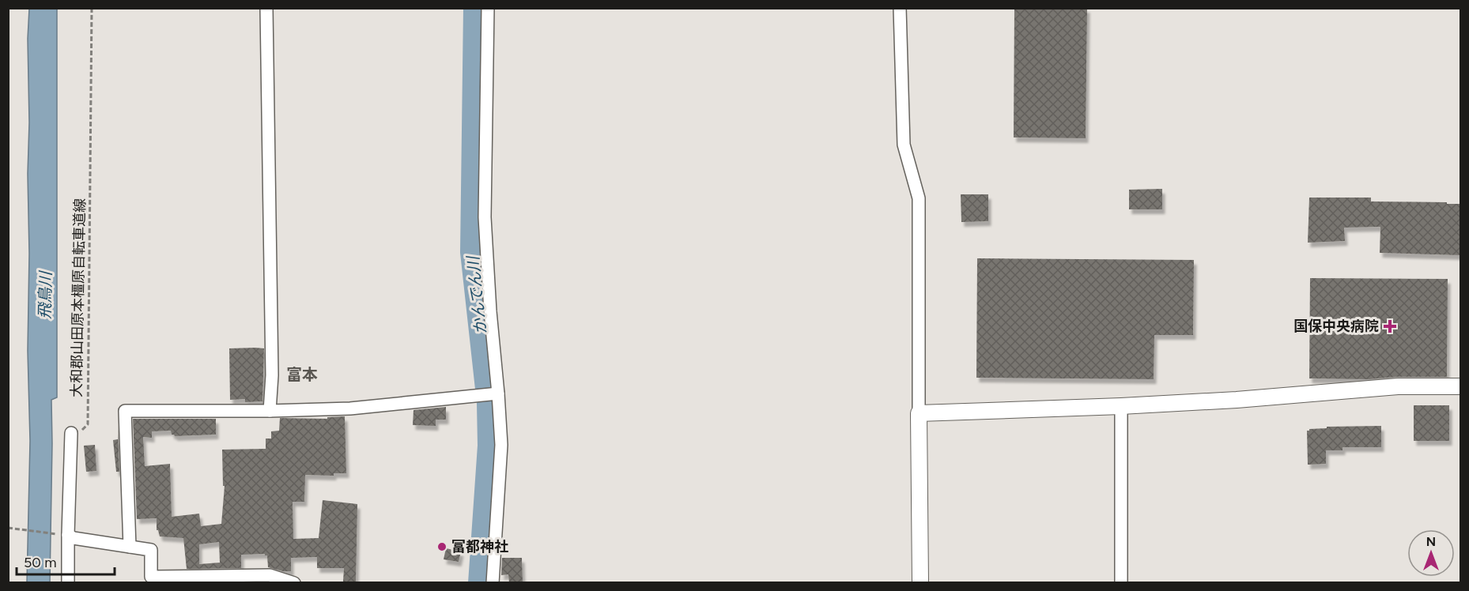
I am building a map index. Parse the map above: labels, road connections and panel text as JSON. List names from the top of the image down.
{
  "streets": {
    "path": ["大和郡山田原本橿原自転車道線"]
  },
  "districts": ["富本"],
  "water": ["飛鳥川", "かんでん川"],
  "places": {
    "health": ["国保中央病院"],
    "other": ["富都神社"]
  },
  "scale_bar": "50 m",
  "north": "top"
}
